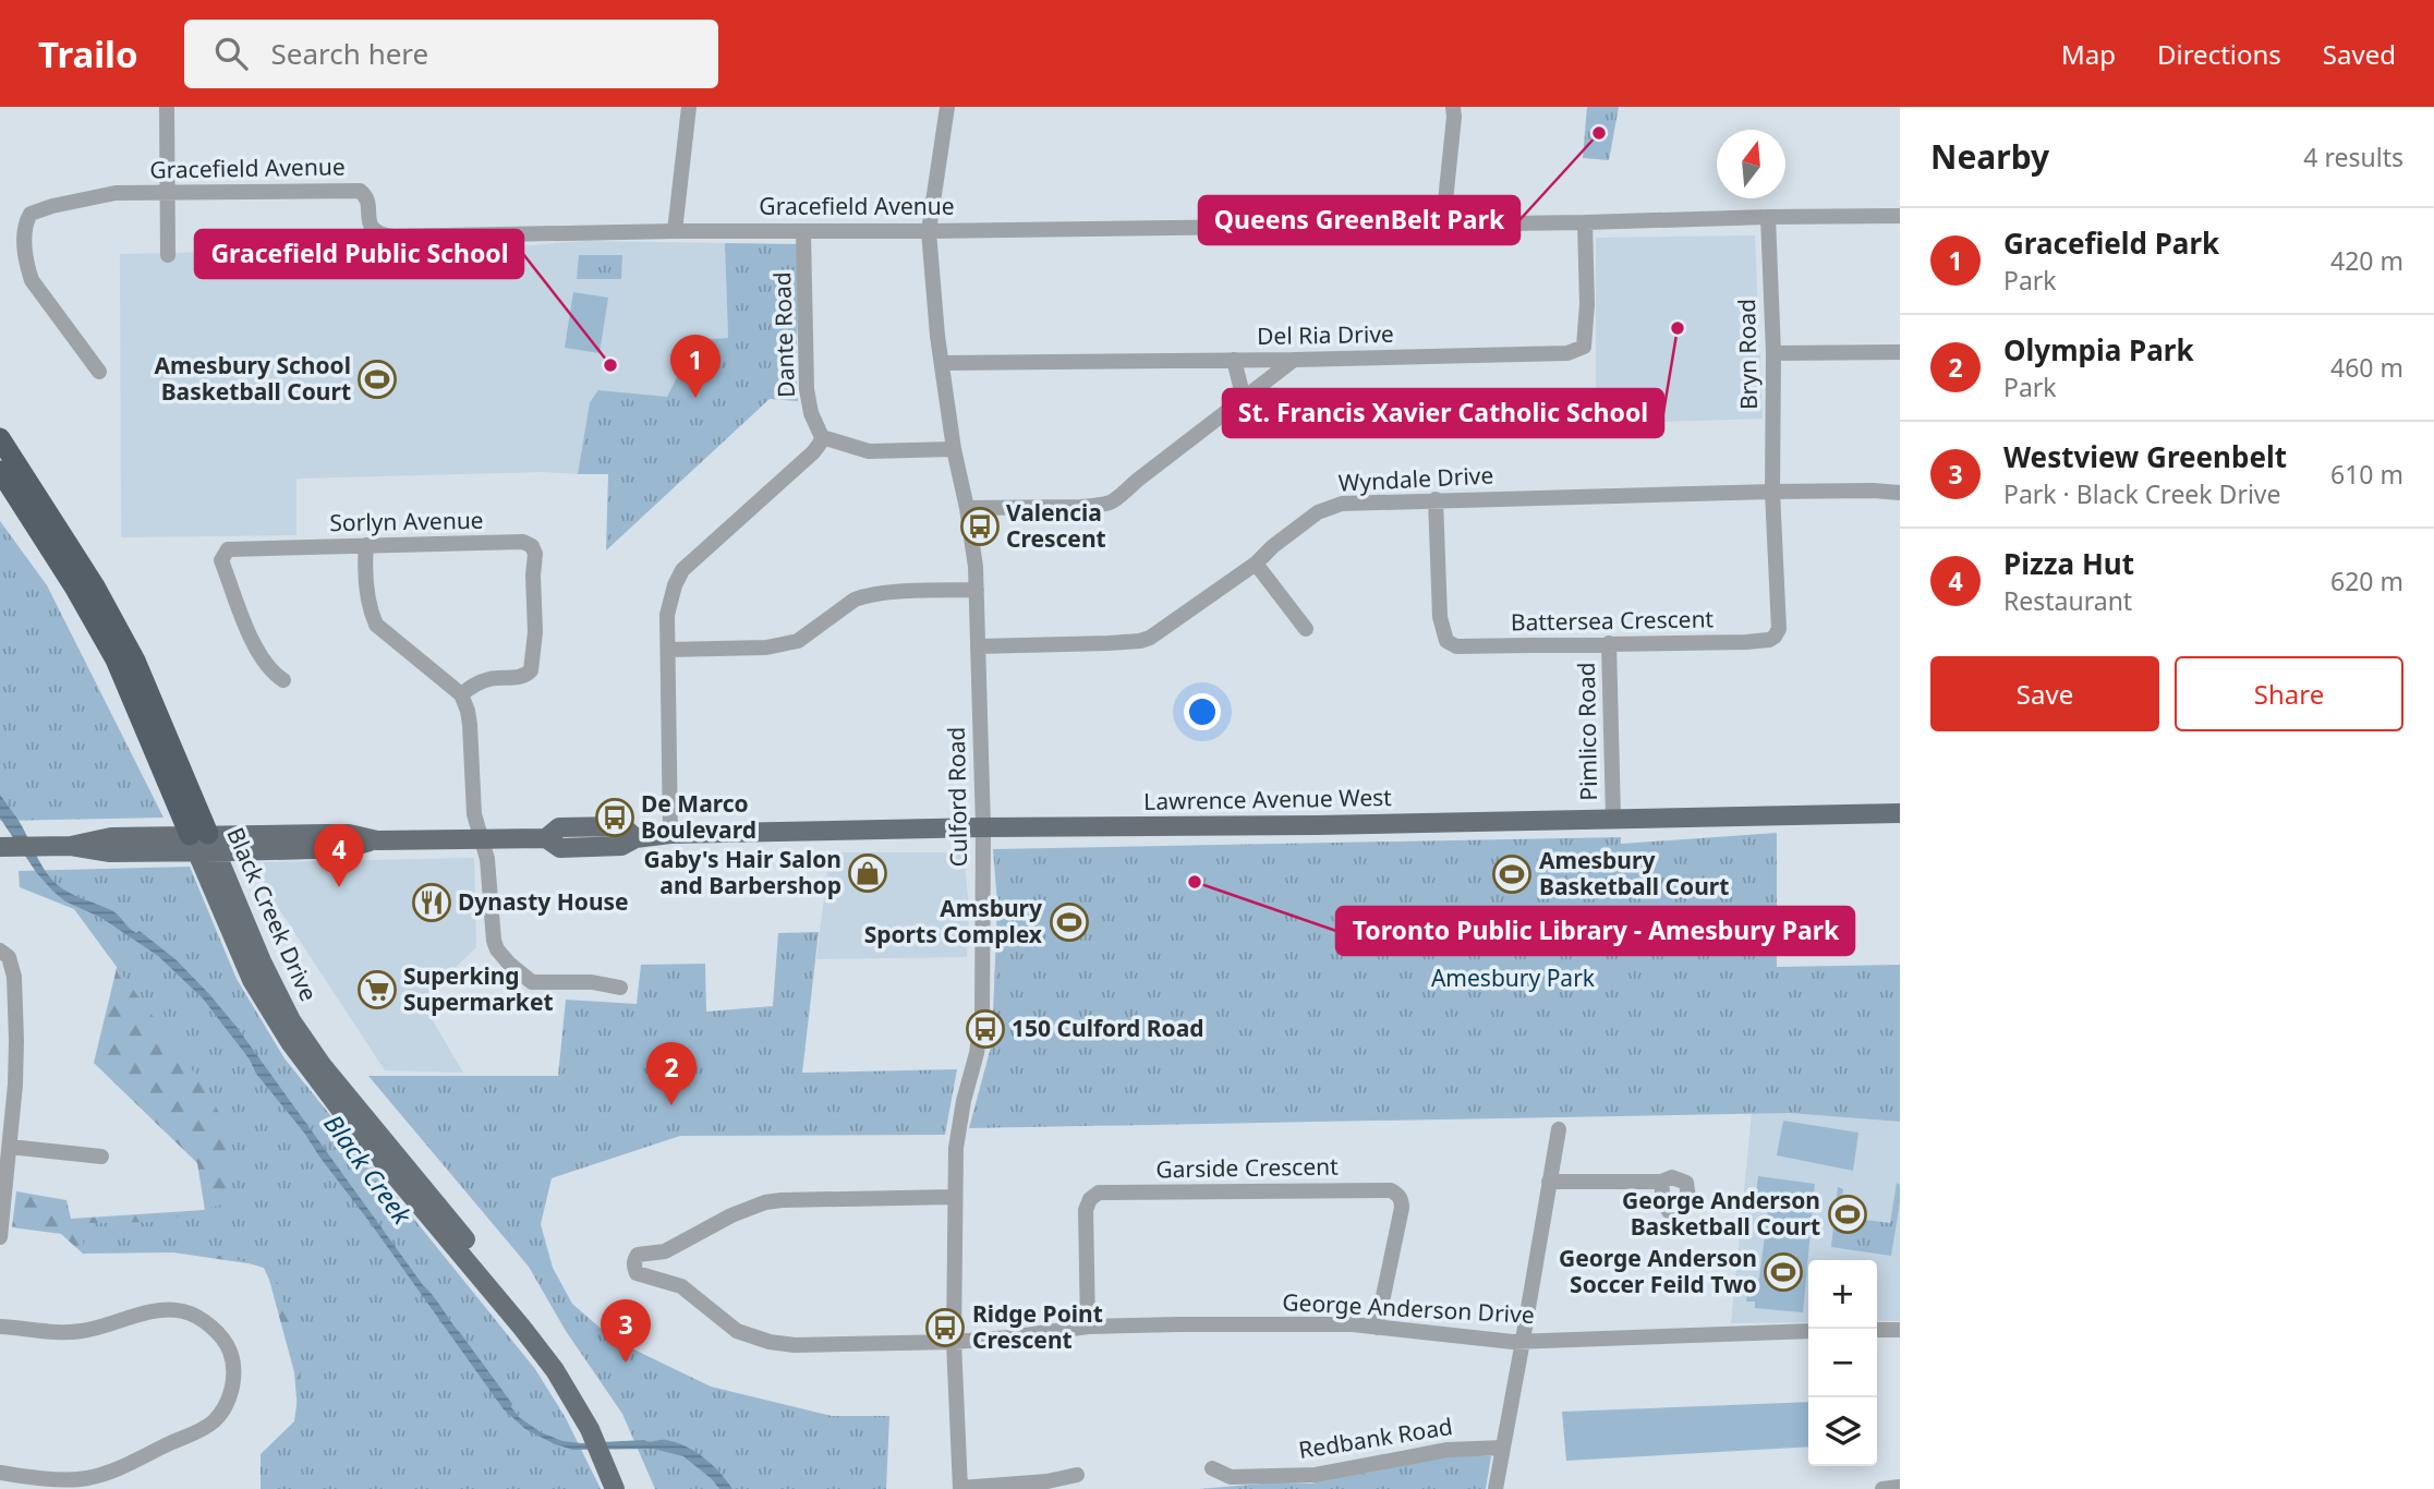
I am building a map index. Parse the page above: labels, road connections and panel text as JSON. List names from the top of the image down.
{
  "streets": {
    "highway": ["Black Creek Drive"],
    "main road": ["Lawrence Avenue West"],
    "street": [
      "Gracefield Avenue",
      "Dante Road",
      "Del Ria Drive",
      "Bryn Road",
      "Wyndale Drive",
      "Sorlyn Avenue",
      "Battersea Crescent",
      "Pimlico Road",
      "Culford Road",
      "Garside Crescent",
      "George Anderson Drive",
      "Redbank Road"
    ]
  },
  "crossings": [
    ["Gracefield Avenue", "Dante Road"],
    ["Gracefield Avenue", "Del Ria Drive"],
    ["Gracefield Avenue", "Bryn Road"],
    ["Gracefield Avenue", "Culford Road"],
    ["Del Ria Drive", "Culford Road"],
    ["Bryn Road", "Wyndale Drive"],
    ["Bryn Road", "Battersea Crescent"],
    ["Wyndale Drive", "Battersea Crescent"],
    ["Wyndale Drive", "Culford Road"],
    ["Battersea Crescent", "Pimlico Road"],
    ["Pimlico Road", "Lawrence Avenue West"],
    ["Culford Road", "Lawrence Avenue West"],
    ["Culford Road", "George Anderson Drive"],
    ["Lawrence Avenue West", "Black Creek Drive"],
    ["Garside Crescent", "George Anderson Drive"]
  ],
  "water": ["Black Creek"],
  "parks": ["Amesbury Park"],
  "places": {
    "other": [
      "Queens GreenBelt Park",
      "St. Francis Xavier Catholic School",
      "Gracefield Public School",
      "Toronto Public Library - Amesbury Park"
    ],
    "sports": [
      "Amesbury School Basketball Court",
      "Amesbury Basketball Court",
      "Amsbury Sports Complex",
      "George Anderson Basketball Court",
      "George Anderson Soccer Feild Two"
    ],
    "bus stop": [
      "Valencia Crescent",
      "De Marco Boulevard",
      "150 Culford Road",
      "Ridge Point Crescent"
    ],
    "shop": ["Gaby's Hair Salon and Barbershop"],
    "restaurant": ["Dynasty House"],
    "supermarket": ["Superking Supermarket"]
  },
  "north": "top",
  "page": {
    "header": "Trailo",
    "search": "Search here",
    "nav": ["Map", "Directions", "Saved"],
    "heading": ["Nearby", "4 results"],
    "list": [
      {
        "mark": "1",
        "name": "Gracefield Park",
        "note": "Park",
        "value": "420 m"
      },
      {
        "mark": "2",
        "name": "Olympia Park",
        "note": "Park",
        "value": "460 m"
      },
      {
        "mark": "3",
        "name": "Westview Greenbelt",
        "note": "Park · Black Creek Drive",
        "value": "610 m"
      },
      {
        "mark": "4",
        "name": "Pizza Hut",
        "note": "Restaurant",
        "value": "620 m"
      }
    ],
    "pins": [
      "1",
      "4",
      "2",
      "3"
    ],
    "buttons": ["Save", "Share"],
    "map_buttons": ["+", "−"]
  }
}
